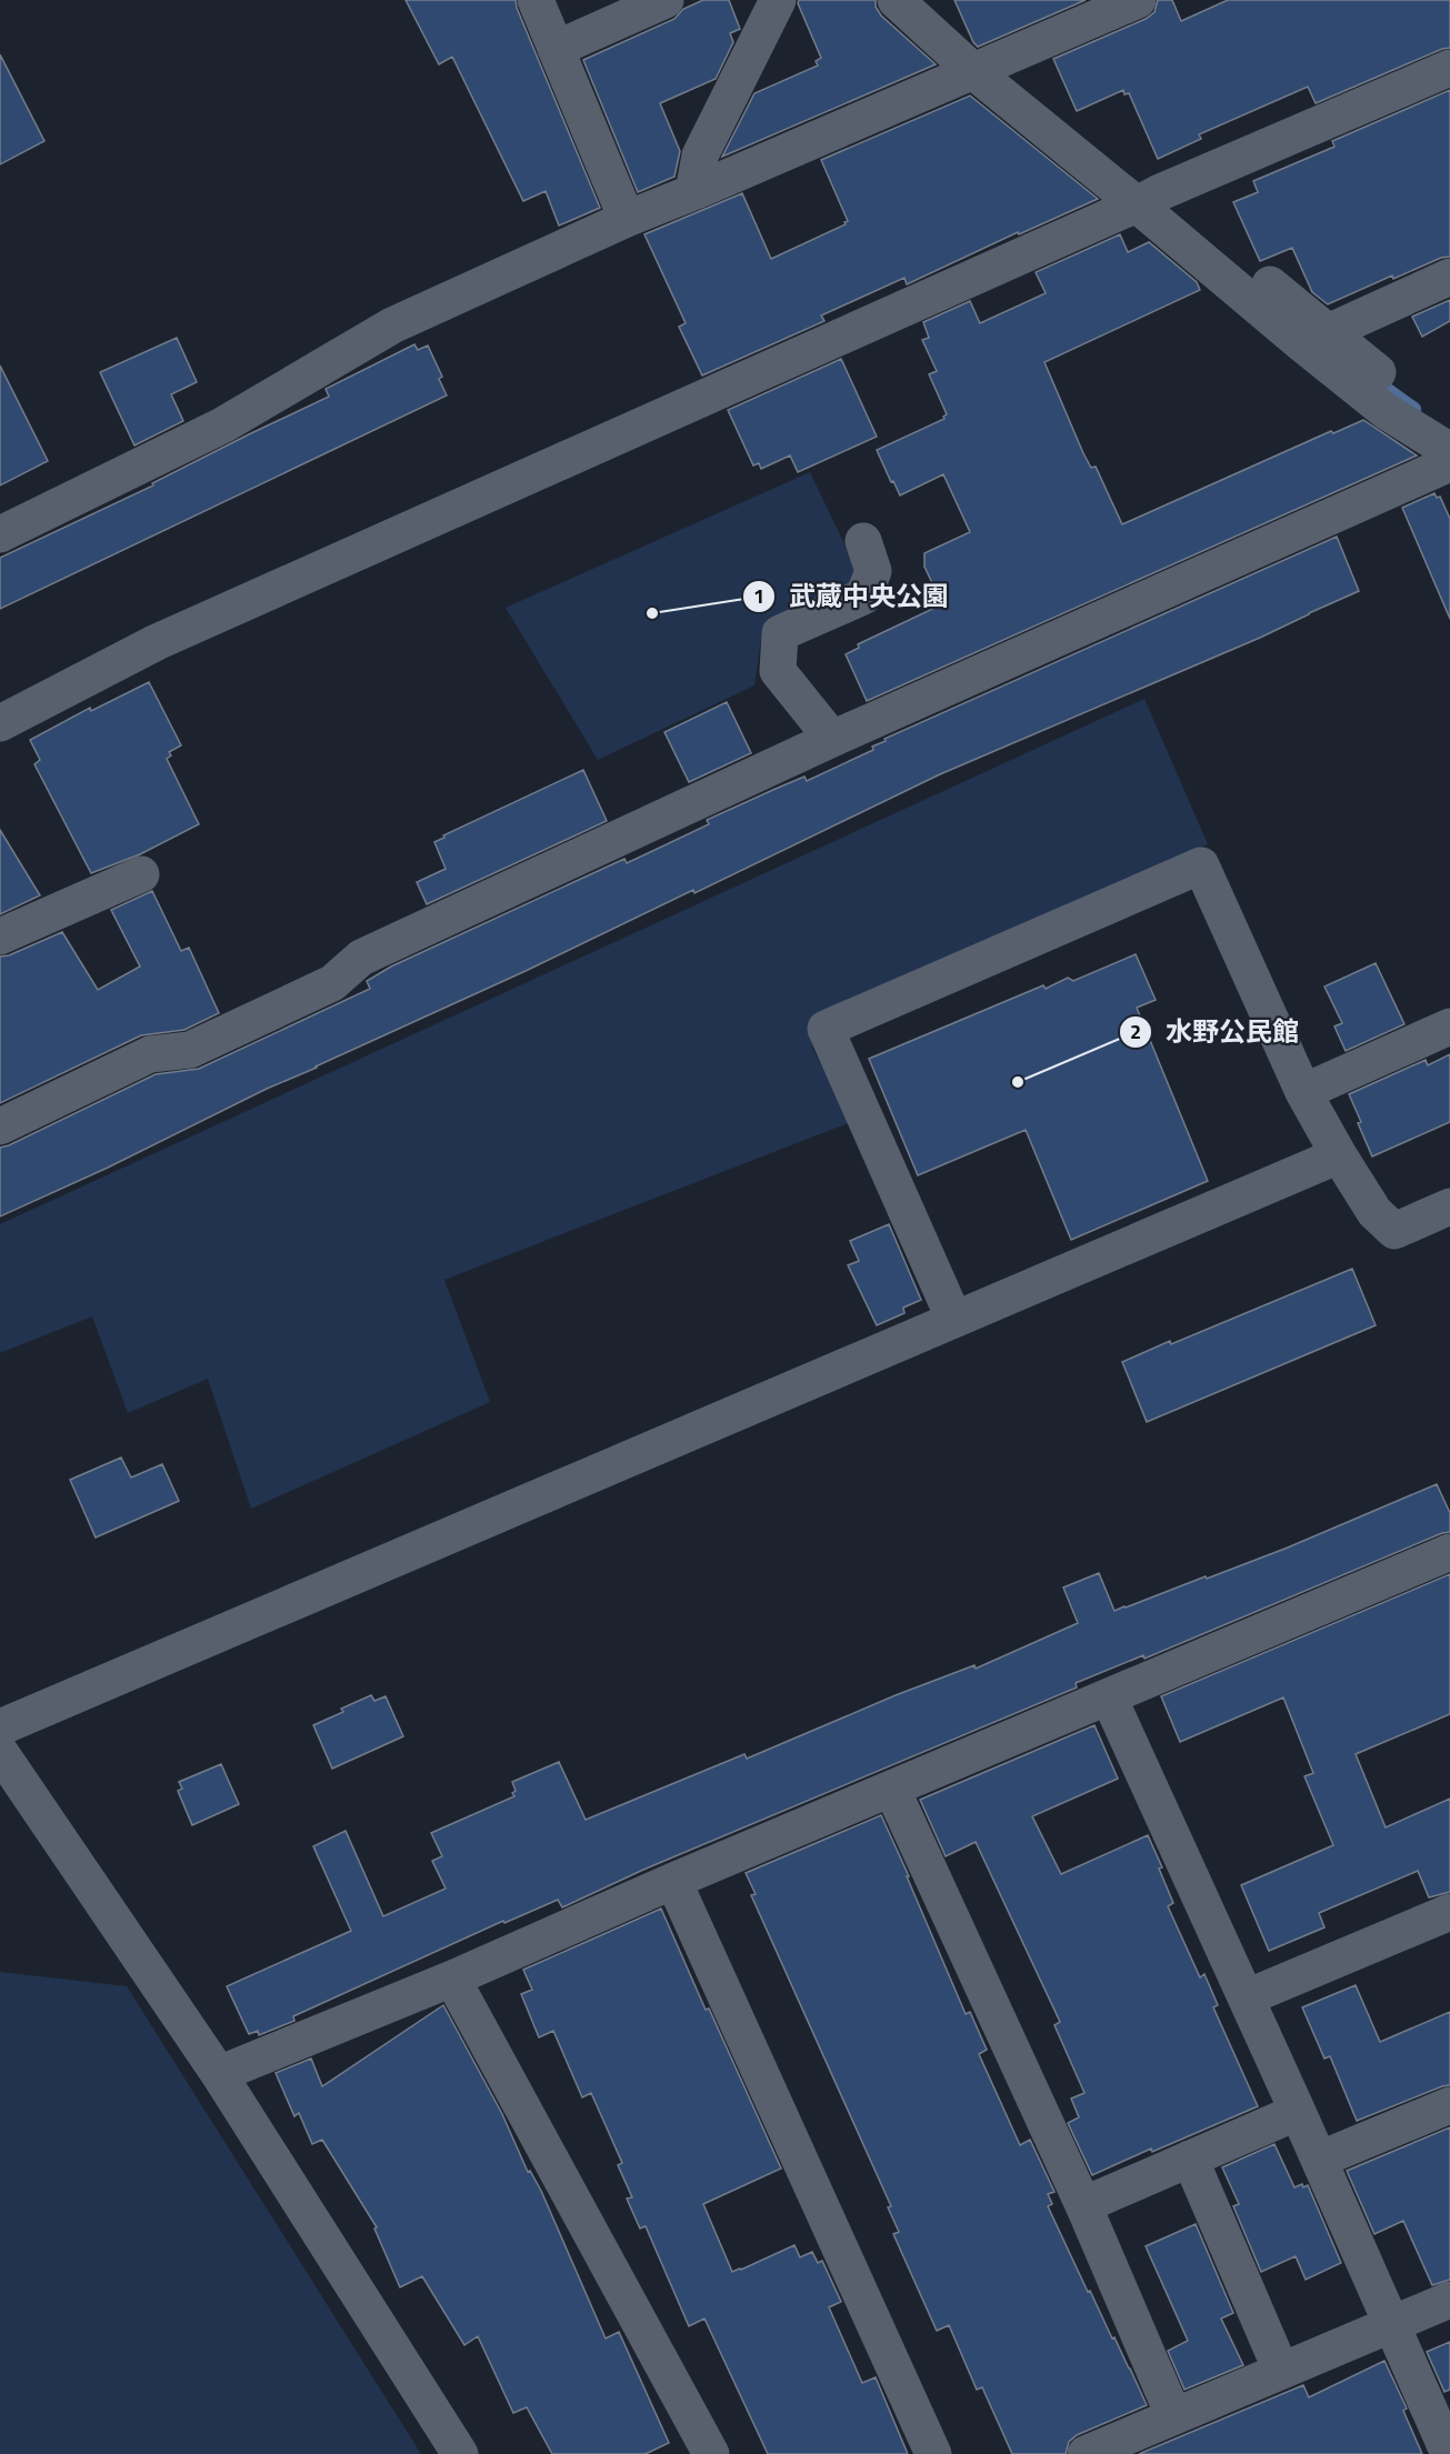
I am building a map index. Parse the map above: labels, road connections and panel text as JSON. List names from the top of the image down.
{
  "places": ["武蔵中央公園", "水野公民館"]
}
